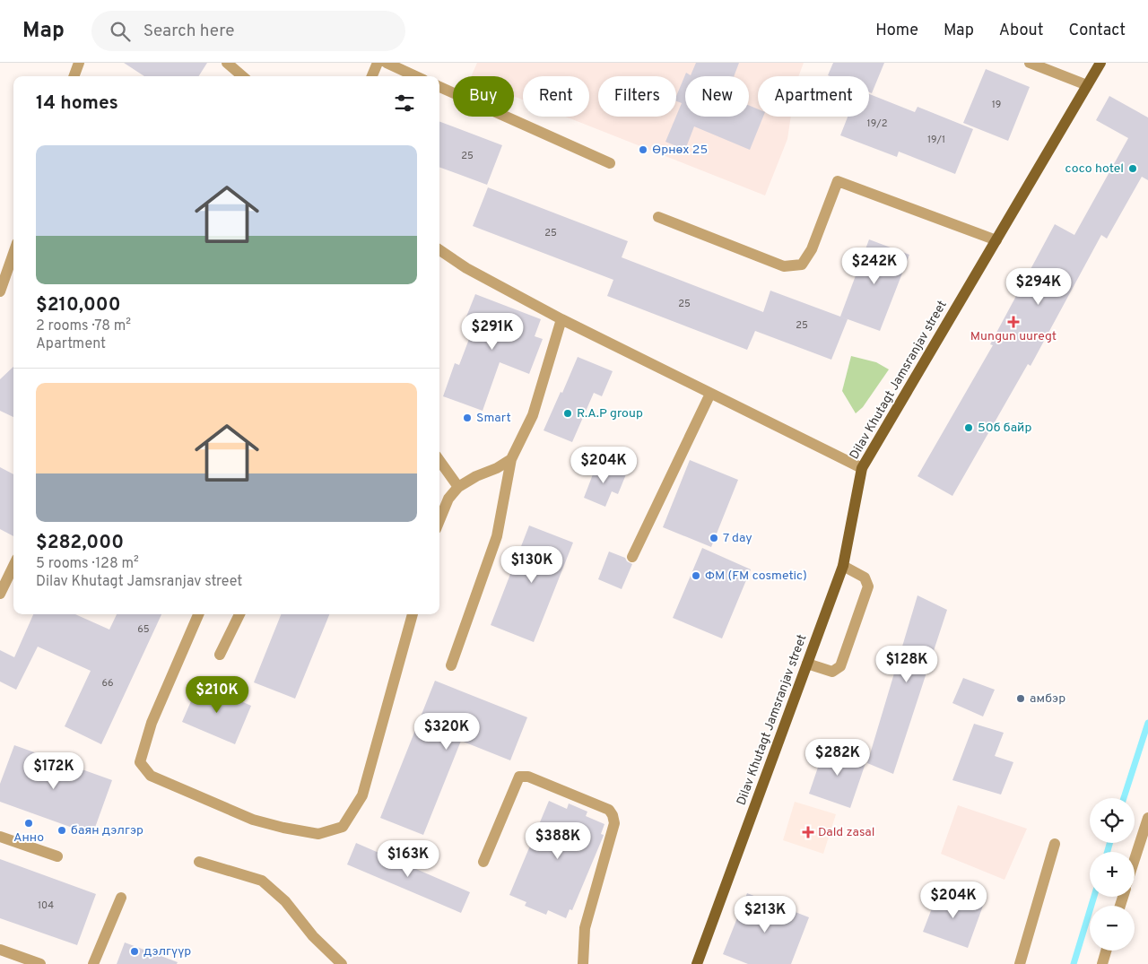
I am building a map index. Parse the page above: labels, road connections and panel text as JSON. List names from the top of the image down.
{
  "streets": {
    "main road": ["Dilav Khutagt Jamsranjav street"]
  },
  "places": {
    "other": [
      "Өрнөх 25",
      "coco hotel",
      "R.A.P group",
      "Smart",
      "50б байр",
      "7 day",
      "ФМ (FM cosmetic)",
      "амбэр",
      "Анно",
      "баян дэлгэр",
      "дэлгүүр"
    ],
    "health": ["Mungun uuregt", "Dald zasal"]
  },
  "house_numbers": [
    "19",
    "19/2",
    "19/1",
    "25",
    "25",
    "25",
    "25",
    "65",
    "66",
    "104"
  ],
  "page": {
    "header": "Map",
    "search": "Search here",
    "nav": [
      "Home",
      "Map",
      "About",
      "Contact"
    ],
    "chip": [
      "Buy",
      "Rent",
      "Filters",
      "New",
      "Apartment"
    ],
    "heading": "14 homes",
    "list": [
      {
        "name": "$210,000",
        "note": "2 rooms · 78 m² · Apartment"
      },
      {
        "name": "$282,000",
        "note": "5 rooms · 128 m² · Dilav Khutagt Jamsranjav street"
      }
    ],
    "price": [
      "$242K",
      "$294K",
      "$291K",
      "$204K",
      "$130K",
      "$128K",
      "$210K",
      "$320K",
      "$282K",
      "$172K",
      "$388K",
      "$163K",
      "$204K",
      "$213K"
    ],
    "map_buttons": ["+", "−"]
  }
}
